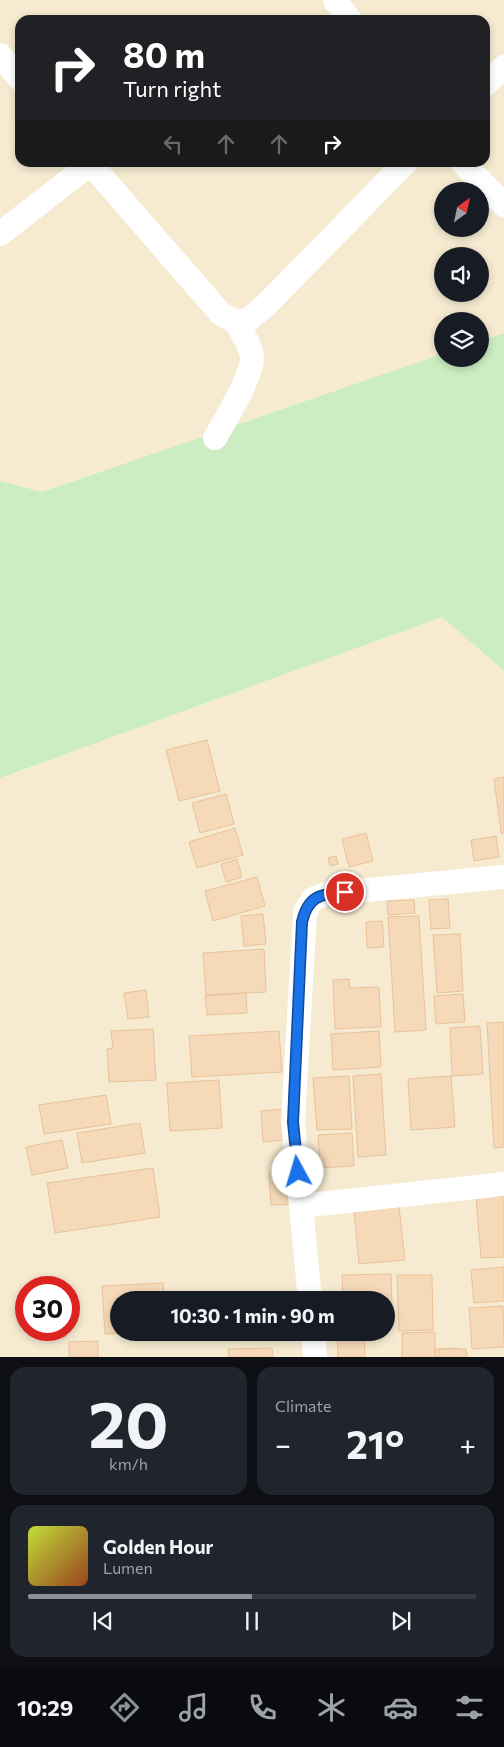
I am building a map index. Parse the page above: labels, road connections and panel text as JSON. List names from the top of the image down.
{
  "north": "top right",
  "page": {
    "turn": ["80 m", "Turn right"],
    "limit": "30",
    "trip": "10:30 · 1 min · 90 m",
    "tile": [
      ["20", "km/h"],
      "Climate"
    ],
    "heat": ["−", "21°", "+"],
    "song": ["Golden Hour", "Lumen"],
    "tabs": "10:29"
  }
}
